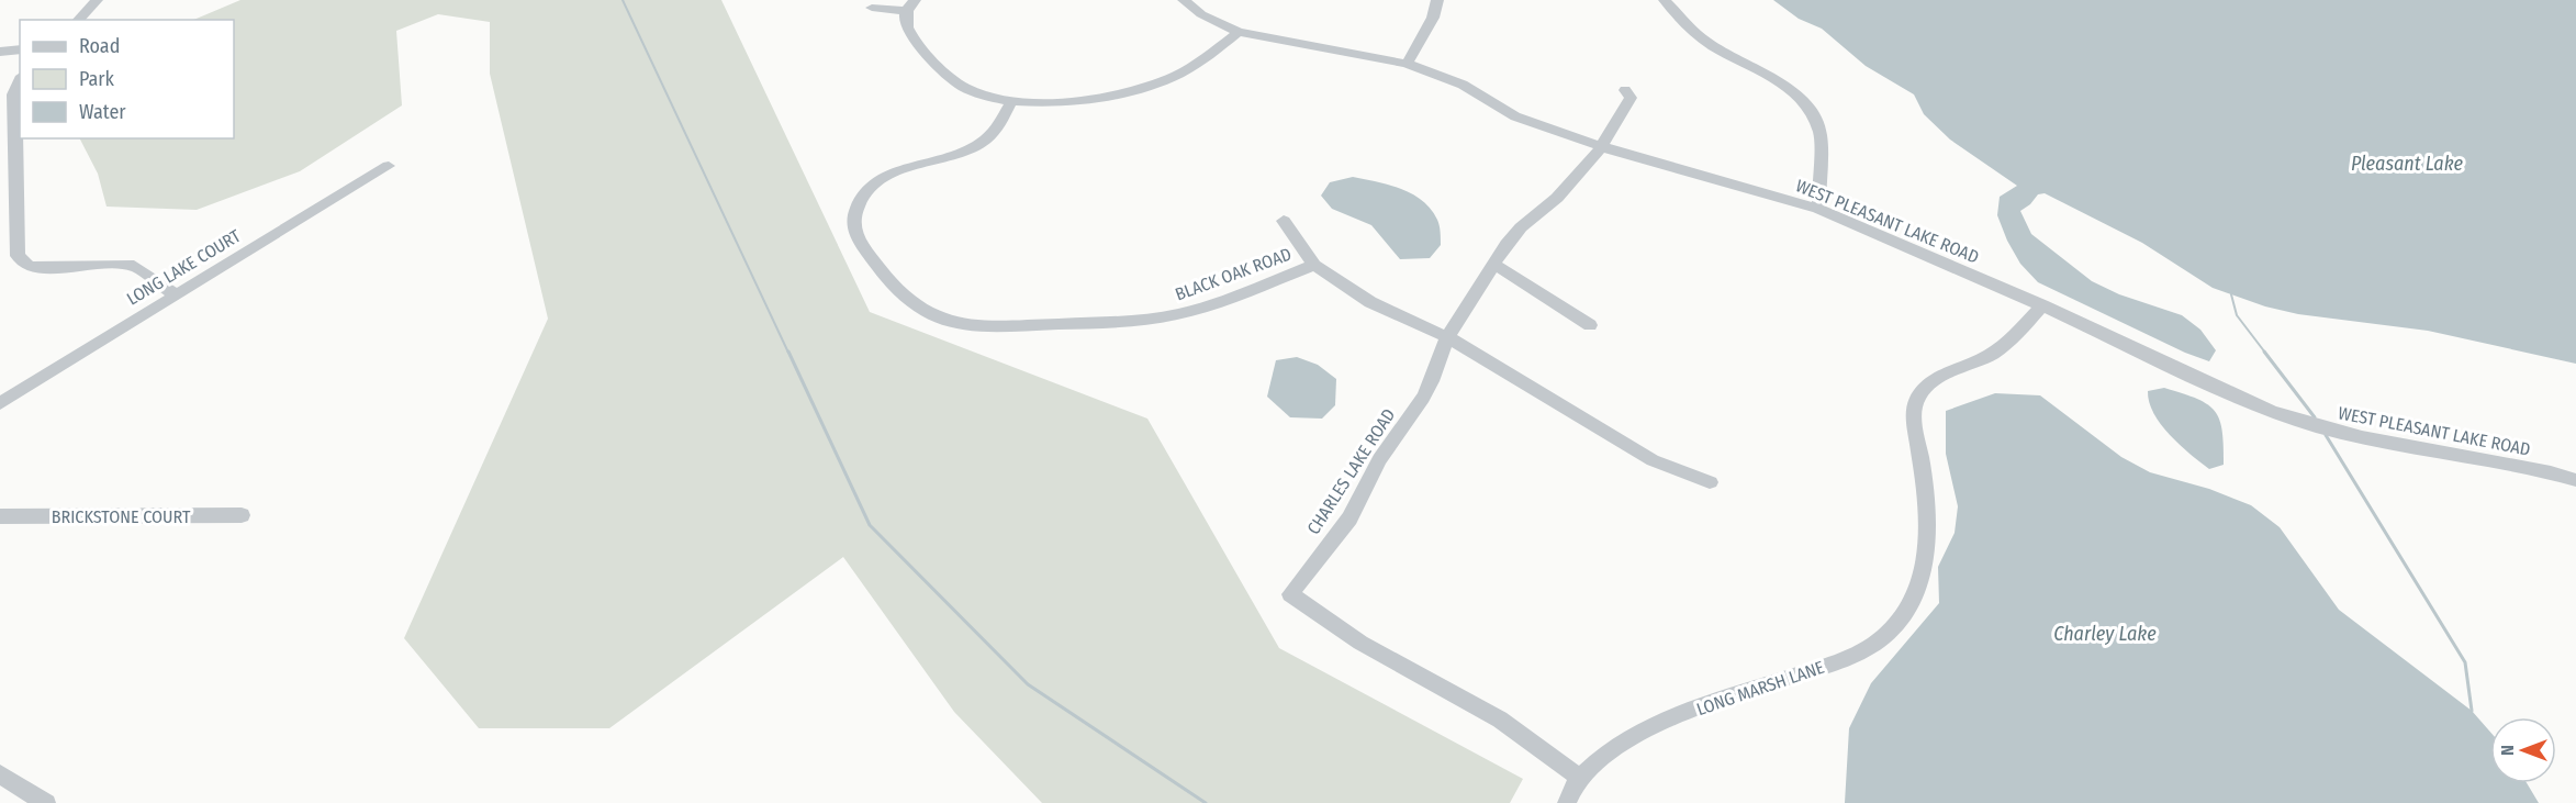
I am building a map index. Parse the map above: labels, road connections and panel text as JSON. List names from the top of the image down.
{
  "streets": {
    "street": [
      "WEST PLEASANT LAKE ROAD",
      "LONG LAKE COURT",
      "BLACK OAK ROAD",
      "CHARLES LAKE ROAD",
      "BRICKSTONE COURT",
      "LONG MARSH LANE"
    ]
  },
  "crossings": [
    ["WEST PLEASANT LAKE ROAD", "CHARLES LAKE ROAD"],
    ["WEST PLEASANT LAKE ROAD", "LONG MARSH LANE"],
    ["BLACK OAK ROAD", "CHARLES LAKE ROAD"],
    ["CHARLES LAKE ROAD", "LONG MARSH LANE"]
  ],
  "water": ["Pleasant Lake", "Charley Lake"],
  "legend": ["Road", "Park", "Water"],
  "north": "left"
}
